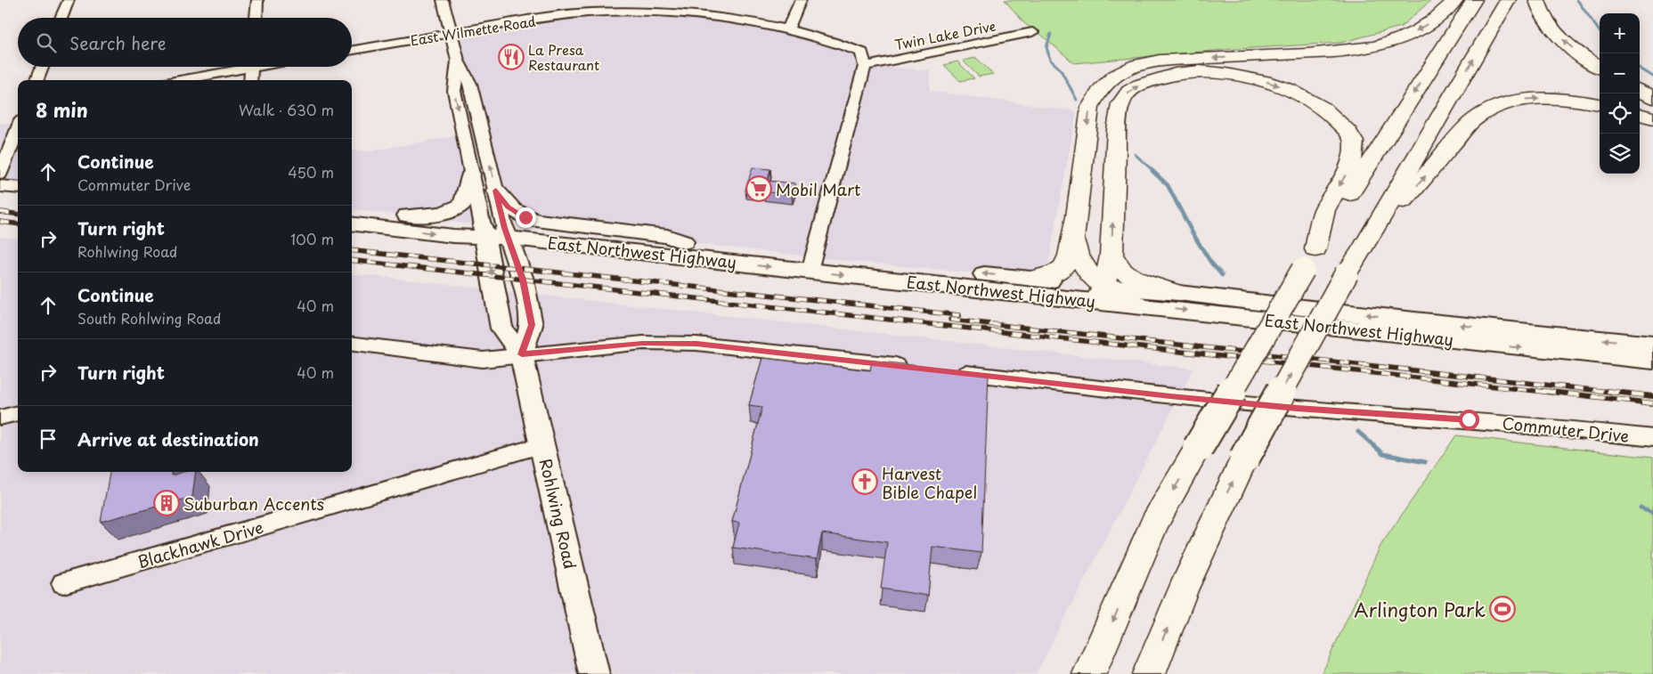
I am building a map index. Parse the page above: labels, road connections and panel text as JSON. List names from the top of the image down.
{
  "streets": {
    "main road": ["East Northwest Highway", "Rohlwing Road"],
    "street": [
      "East Wilmette Road",
      "Twin Lake Drive",
      "Commuter Drive",
      "Blackhawk Drive"
    ]
  },
  "crossings": [
    ["East Wilmette Road", "Twin Lake Drive"],
    ["East Northwest Highway", "Rohlwing Road"],
    ["Rohlwing Road", "Blackhawk Drive"]
  ],
  "places": {
    "restaurant": ["La Presa Restaurant"],
    "supermarket": ["Mobil Mart"],
    "church": ["Harvest Bible Chapel"],
    "building": ["Suburban Accents"],
    "sports": ["Arlington Park"]
  },
  "page": {
    "map_buttons": ["+", "−"],
    "search": "Search here",
    "heading": ["8 min", "Walk · 630 m"],
    "list": [
      ["Continue", "Commuter Drive", "450 m"],
      ["Turn right", "Rohlwing Road", "100 m"],
      ["Continue", "South Rohlwing Road", "40 m"],
      ["Turn right", "40 m"],
      "Arrive at destination"
    ]
  }
}
